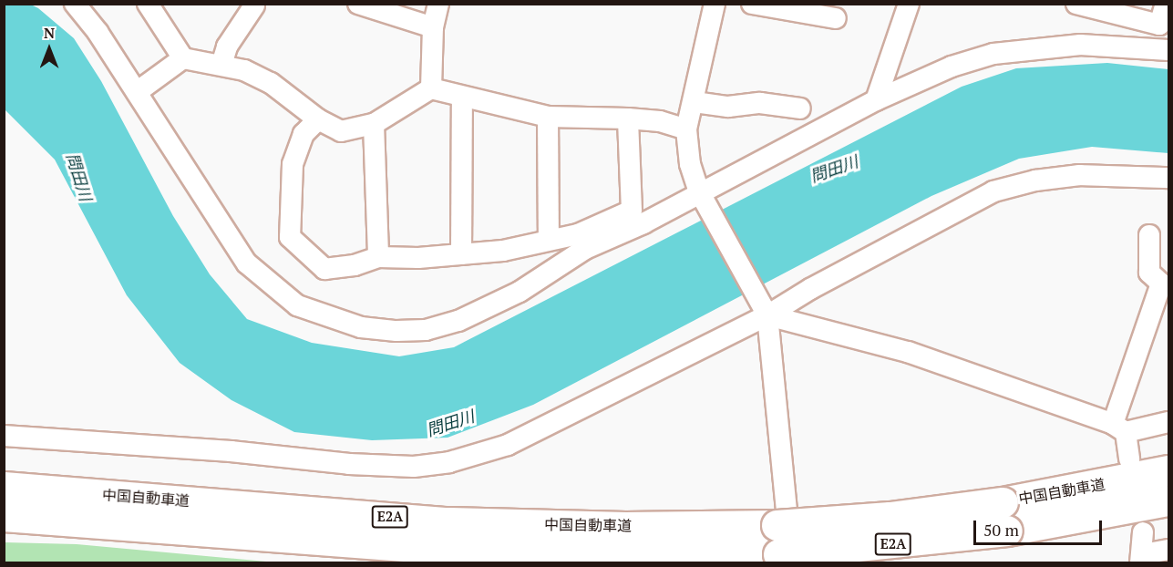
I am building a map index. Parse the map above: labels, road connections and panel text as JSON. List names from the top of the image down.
{
  "streets": {
    "highway": ["中国自動車道", "E2A"]
  },
  "water": ["問田川"],
  "scale_bar": "50 m",
  "north": "top"
}
